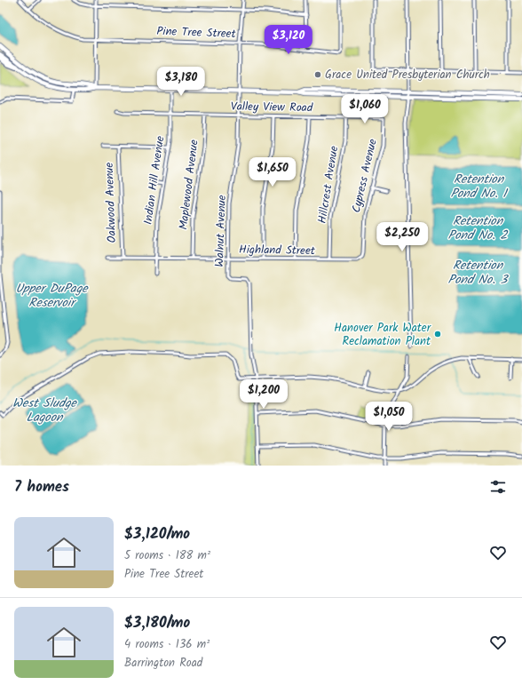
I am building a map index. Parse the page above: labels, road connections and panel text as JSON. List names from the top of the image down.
{
  "streets": {
    "street": [
      "Pine Tree Street",
      "Valley View Road",
      "Cypress Avenue",
      "Indian Hill Avenue",
      "Maplewood Avenue",
      "Hillcrest Avenue",
      "Oakwood Avenue",
      "Walnut Avenue",
      "Highland Street"
    ]
  },
  "crossings": [
    ["Pine Tree Street", "Walnut Avenue"],
    ["Valley View Road", "Cypress Avenue"],
    ["Valley View Road", "Indian Hill Avenue"],
    ["Valley View Road", "Maplewood Avenue"],
    ["Valley View Road", "Hillcrest Avenue"],
    ["Valley View Road", "Walnut Avenue"],
    ["Cypress Avenue", "Highland Street"],
    ["Indian Hill Avenue", "Highland Street"],
    ["Maplewood Avenue", "Highland Street"],
    ["Hillcrest Avenue", "Highland Street"],
    ["Oakwood Avenue", "Highland Street"],
    ["Walnut Avenue", "Highland Street"]
  ],
  "water": [
    "Retention Pond No. 1",
    "Retention Pond No. 2",
    "Retention Pond No. 3",
    "Upper DuPage Reservoir",
    "West Sludge Lagoon"
  ],
  "places": ["Grace United Presbyterian Church", "Hanover Park Water Reclamation Plant"],
  "page": {
    "price": [
      "$3,120",
      "$3,180",
      "$1,060",
      "$1,650",
      "$2,250",
      "$1,200",
      "$1,050"
    ],
    "heading": "7 homes",
    "list": [
      {
        "name": "$3,120/mo",
        "note": "5 rooms · 188 m² · Pine Tree Street"
      },
      {
        "name": "$3,180/mo",
        "note": "4 rooms · 136 m² · Barrington Road"
      }
    ]
  }
}
